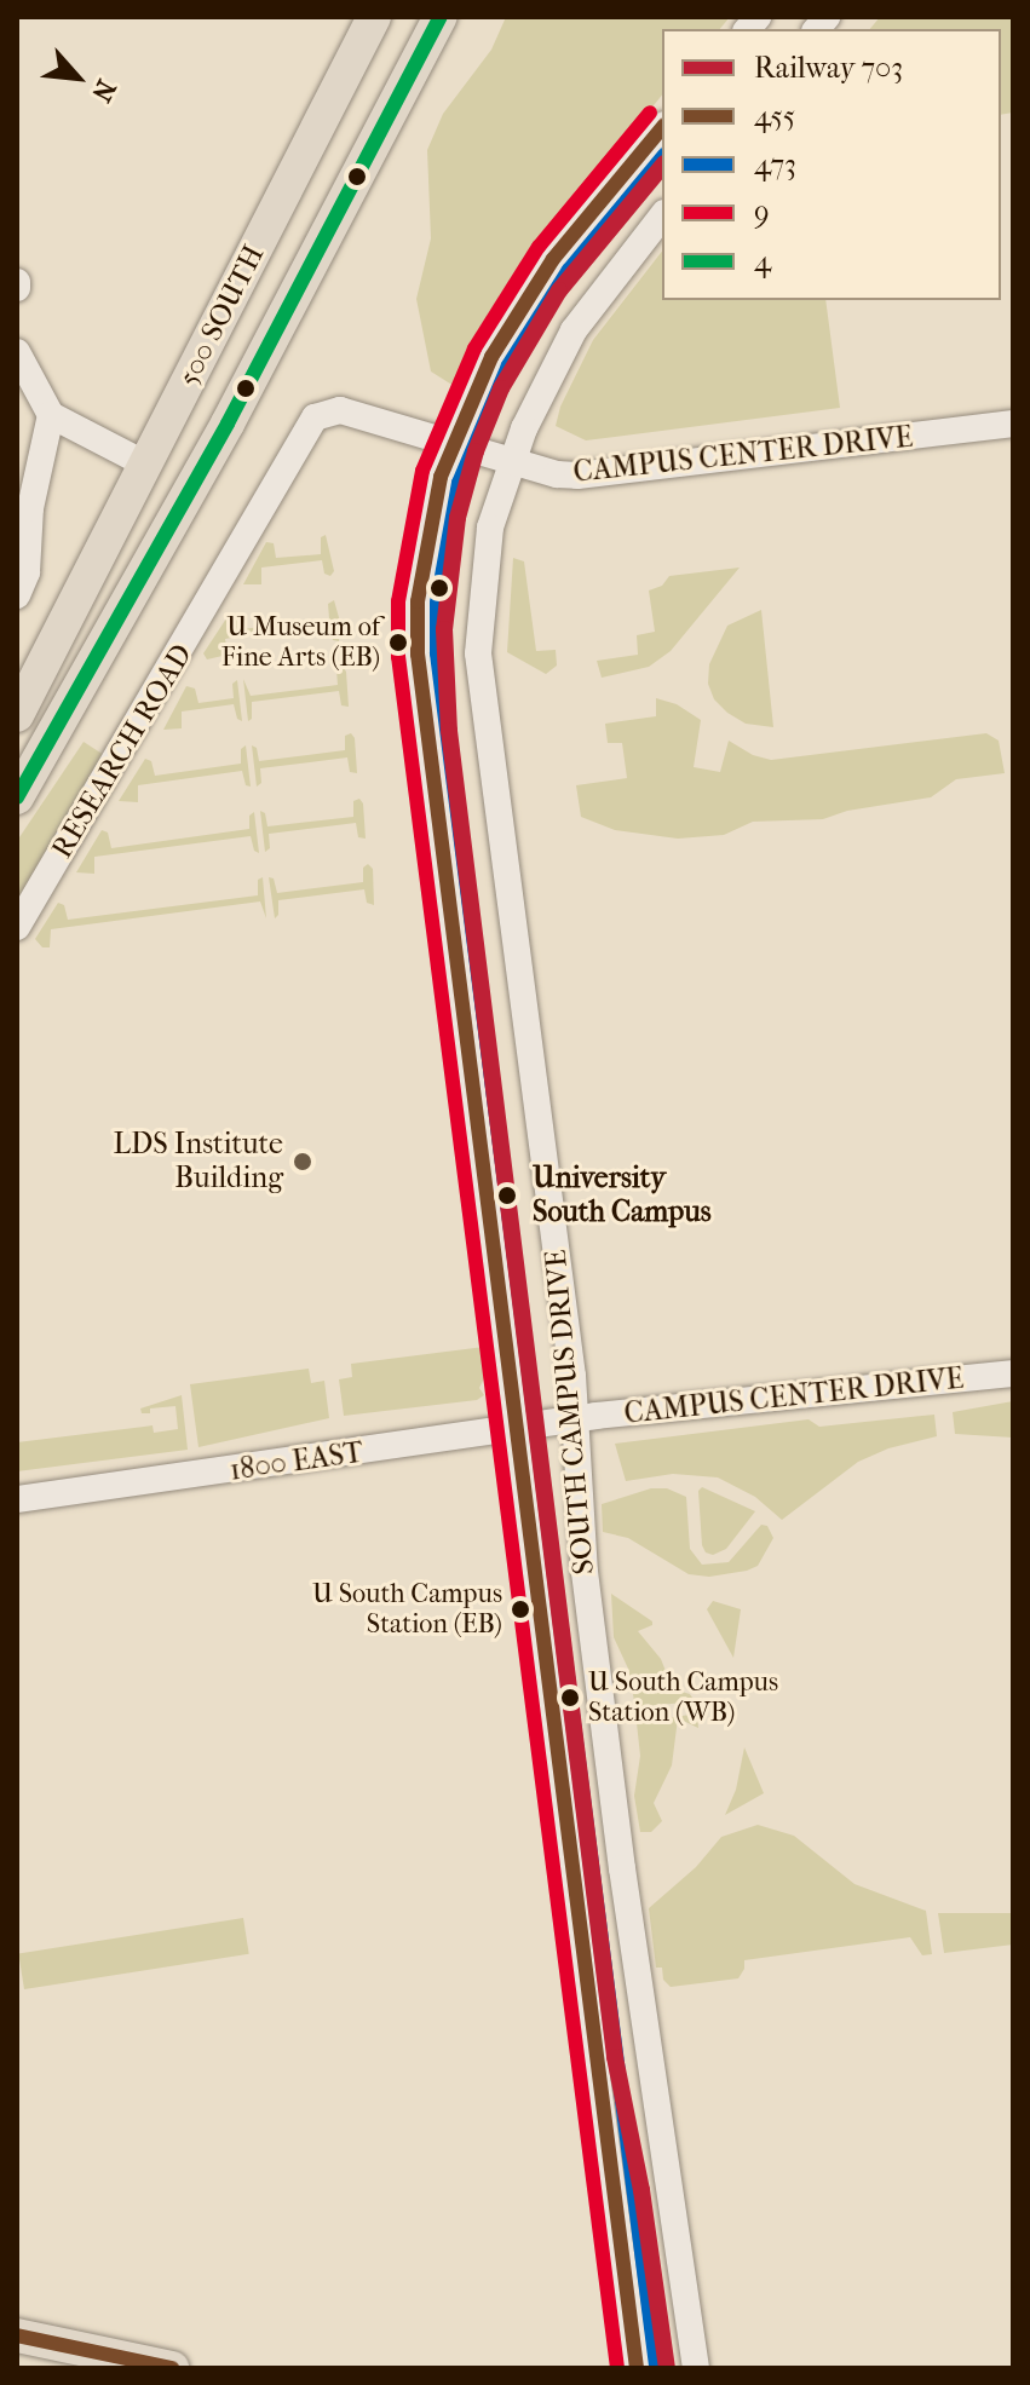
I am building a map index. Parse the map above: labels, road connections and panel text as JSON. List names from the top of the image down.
{
  "streets": {
    "main road": ["500 SOUTH"],
    "street": [
      "CAMPUS CENTER DRIVE",
      "RESEARCH ROAD",
      "SOUTH CAMPUS DRIVE",
      "1800 EAST"
    ]
  },
  "crossings": [
    ["CAMPUS CENTER DRIVE", "RESEARCH ROAD"],
    ["CAMPUS CENTER DRIVE", "SOUTH CAMPUS DRIVE"],
    ["CAMPUS CENTER DRIVE", "1800 EAST"],
    ["RESEARCH ROAD", "SOUTH CAMPUS DRIVE"],
    ["SOUTH CAMPUS DRIVE", "1800 EAST"]
  ],
  "places": [
    "U Museum of Fine Arts (EB)",
    "LDS Institute Building",
    "University South Campus",
    "U South Campus Station (EB)",
    "U South Campus Station (WB)"
  ],
  "lines": [
    "transit line 4",
    "transit line 9",
    "transit line 455",
    "transit line 473",
    "rail line 703"
  ],
  "legend": [
    "Railway 703",
    "455",
    "473",
    "9",
    "4"
  ],
  "north": "bottom right"
}
